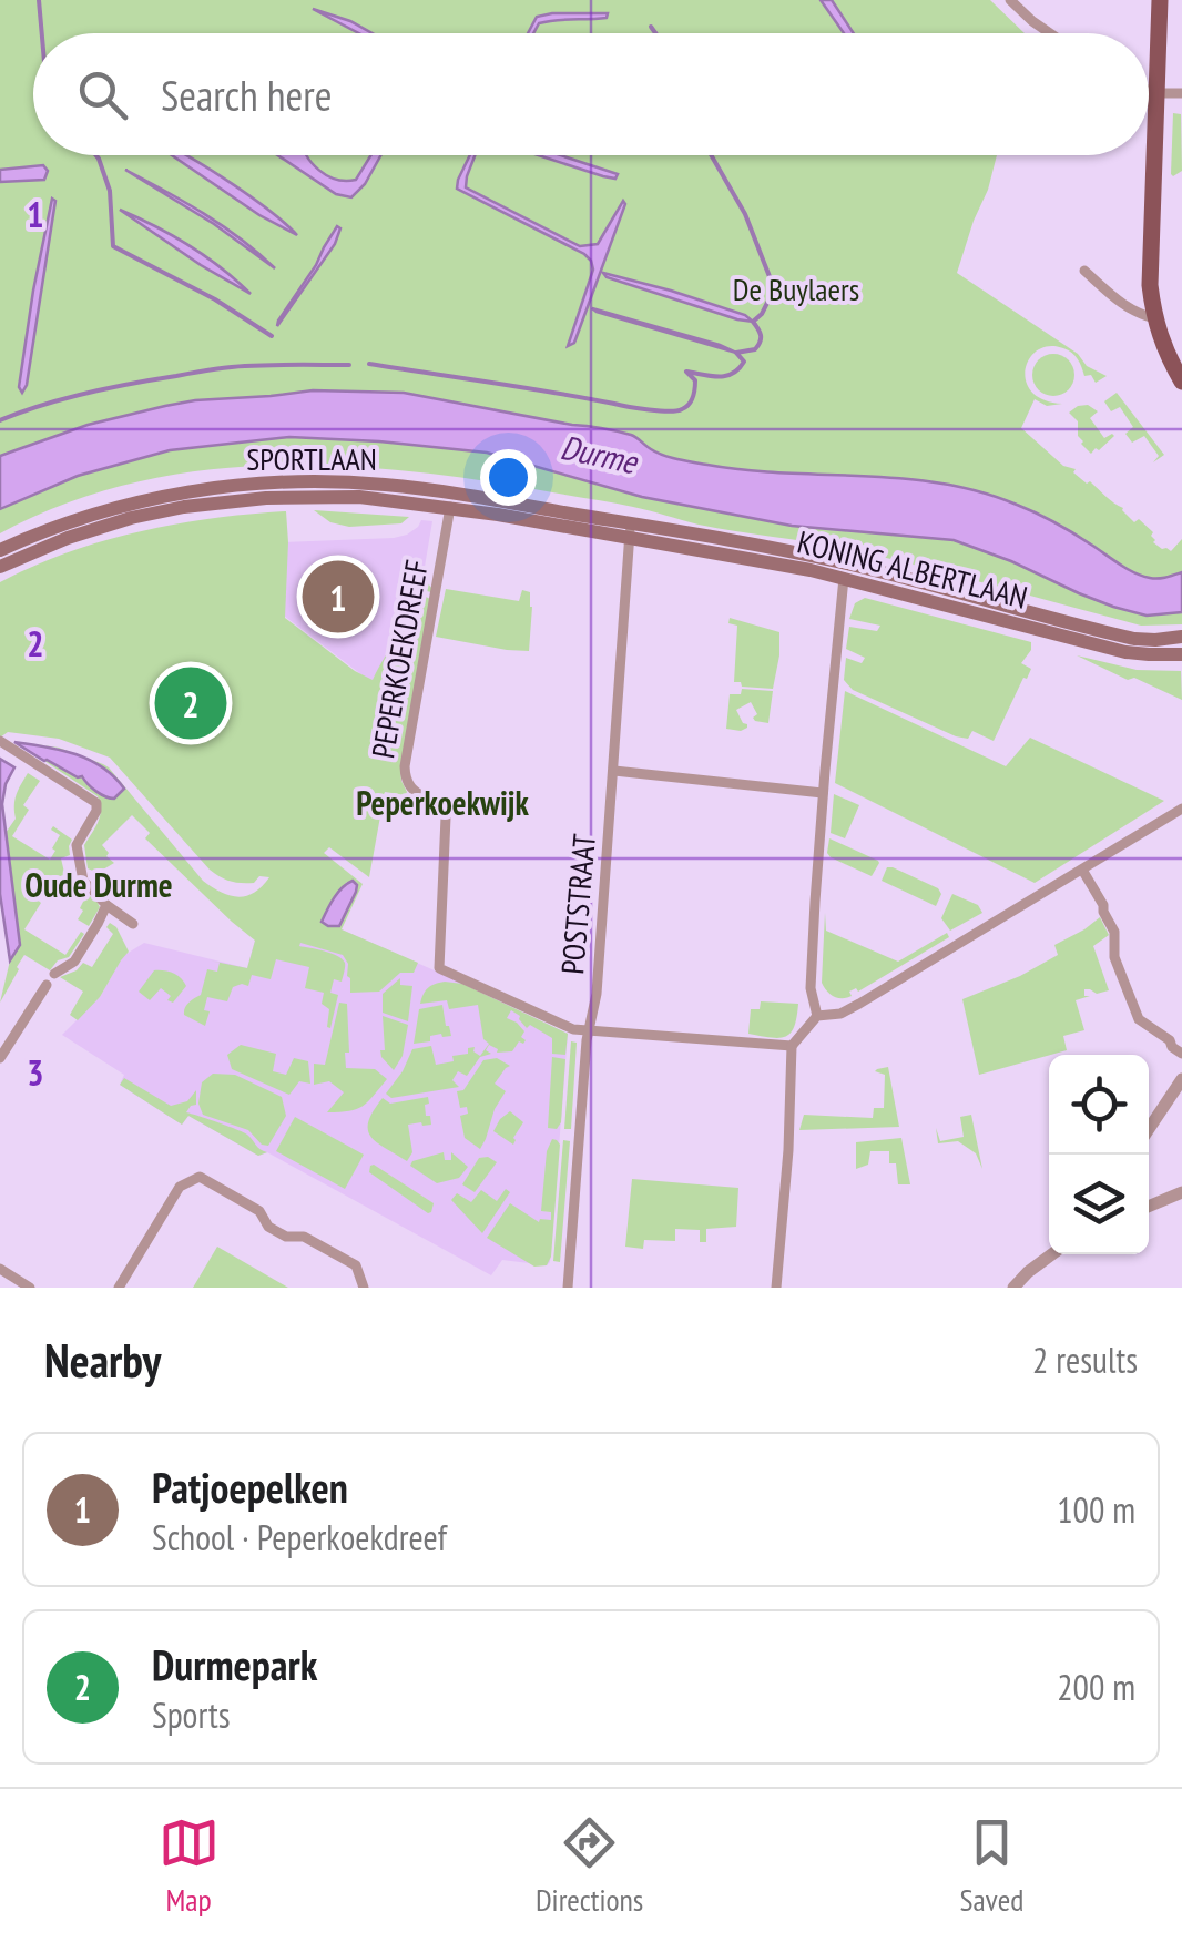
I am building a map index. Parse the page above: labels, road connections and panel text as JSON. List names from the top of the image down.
{
  "streets": {
    "main road": ["SPORTLAAN", "KONING ALBERTLAAN"],
    "street": ["PEPERKOEKDREEF", "POSTSTRAAT"]
  },
  "crossings": [
    ["SPORTLAAN", "KONING ALBERTLAAN"],
    ["SPORTLAAN", "PEPERKOEKDREEF"],
    ["SPORTLAAN", "POSTSTRAAT"],
    ["KONING ALBERTLAAN", "POSTSTRAAT"],
    ["PEPERKOEKDREEF", "POSTSTRAAT"]
  ],
  "districts": ["Peperkoekwijk", "Oude Durme"],
  "water": ["Durme"],
  "parks": ["De Buylaers"],
  "page": {
    "search": "Search here",
    "pins": ["1", "2"],
    "heading": ["Nearby", "2 results"],
    "list": [
      {
        "mark": "1",
        "name": "Patjoepelken",
        "note": "School · Peperkoekdreef",
        "value": "100 m"
      },
      {
        "mark": "2",
        "name": "Durmepark",
        "note": "Sports",
        "value": "200 m"
      }
    ],
    "nav": ["Map", "Directions", "Saved"]
  },
  "grid": {
    "rows": ["1", "2", "3"]
  }
}
